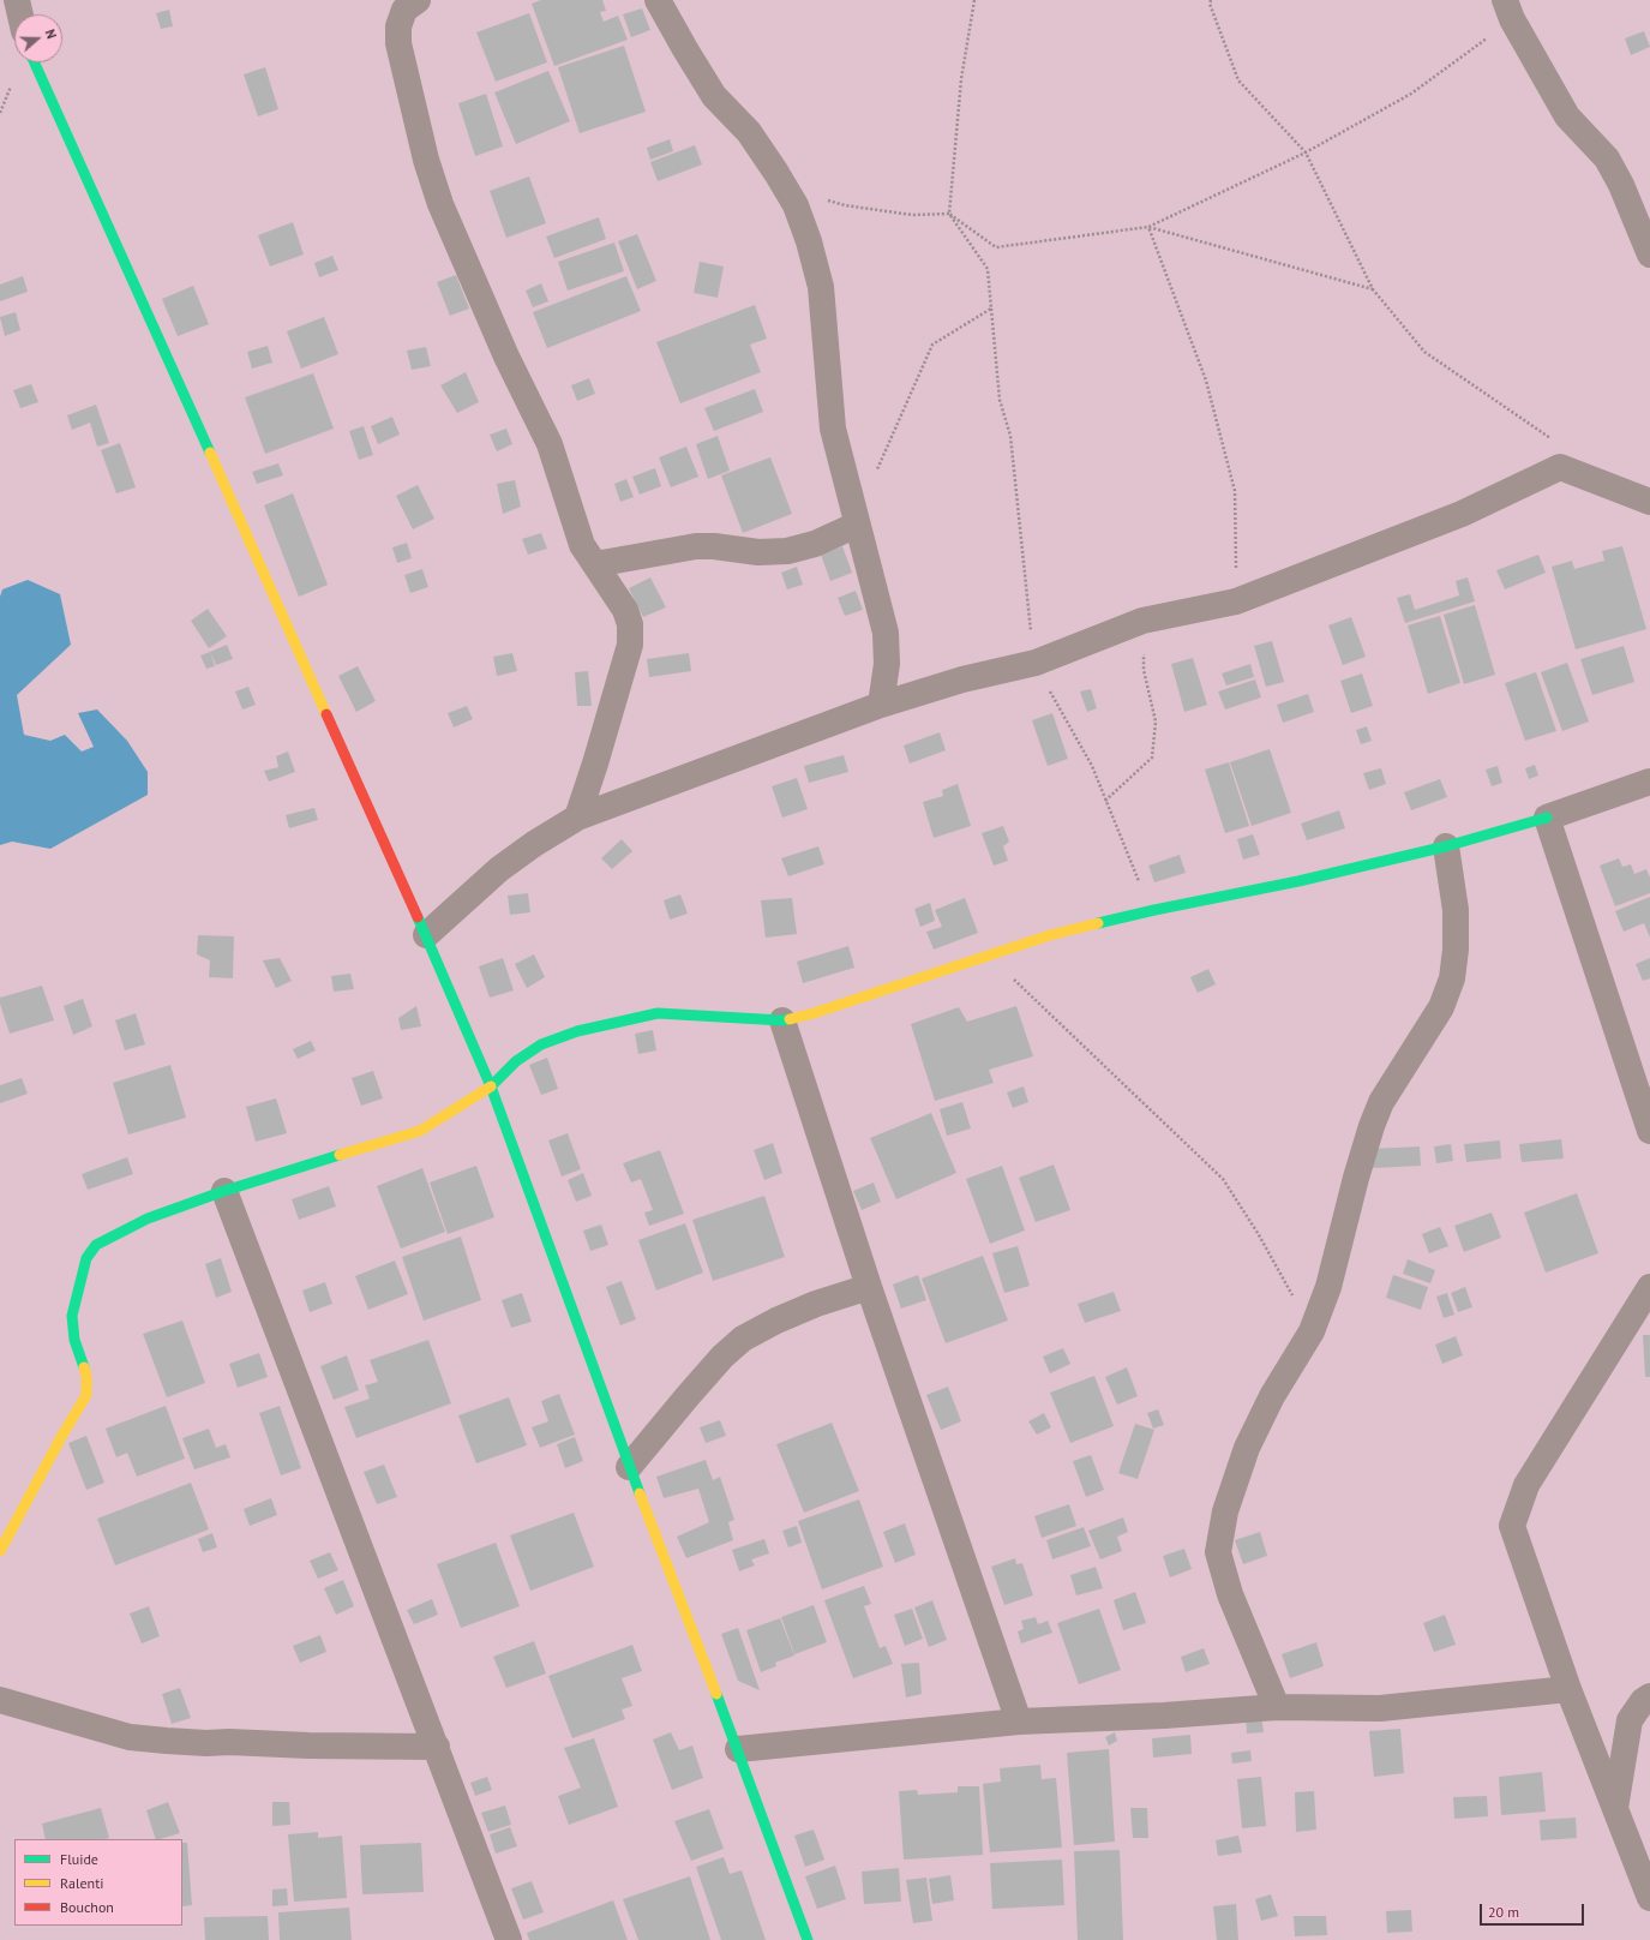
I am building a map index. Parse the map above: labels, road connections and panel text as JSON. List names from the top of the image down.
{
  "legend": ["Fluide", "Ralenti", "Bouchon"],
  "scale_bar": "20 m",
  "north": "right"
}
